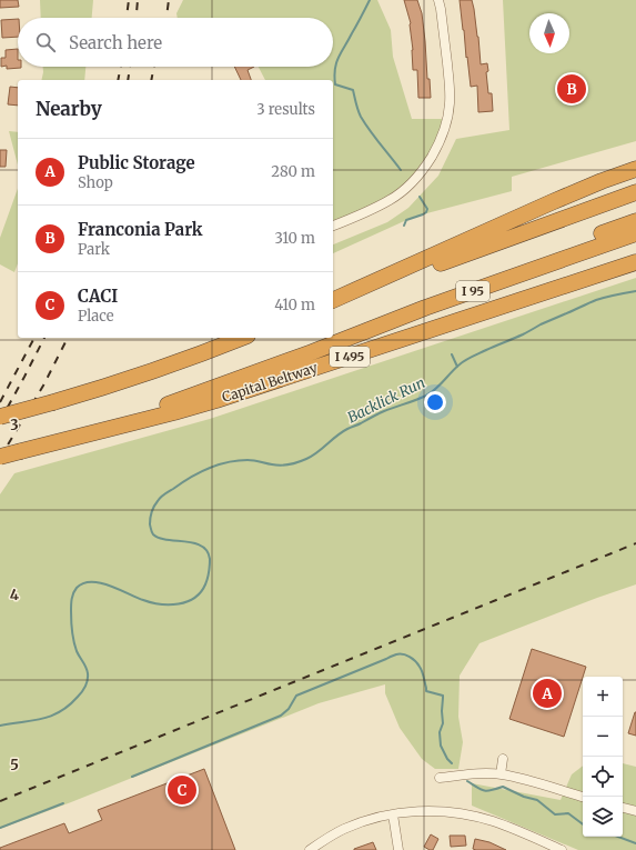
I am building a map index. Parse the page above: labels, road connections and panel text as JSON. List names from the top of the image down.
{
  "streets": {
    "highway": ["I 95", "I 495", "Capital Beltway"]
  },
  "crossings": [
    ["I 95", "Capital Beltway"]
  ],
  "water": ["Backlick Run"],
  "north": "bottom",
  "page": {
    "search": "Search here",
    "pins": ["B", "A", "C"],
    "heading": ["Nearby", "3 results"],
    "list": [
      {
        "mark": "A",
        "name": "Public Storage",
        "note": "Shop",
        "value": "280 m"
      },
      {
        "mark": "B",
        "name": "Franconia Park",
        "note": "Park",
        "value": "310 m"
      },
      {
        "mark": "C",
        "name": "CACI",
        "note": "Place",
        "value": "410 m"
      }
    ],
    "map_buttons": ["+", "−"]
  },
  "grid": {
    "rows": ["3", "4", "5"]
  }
}
